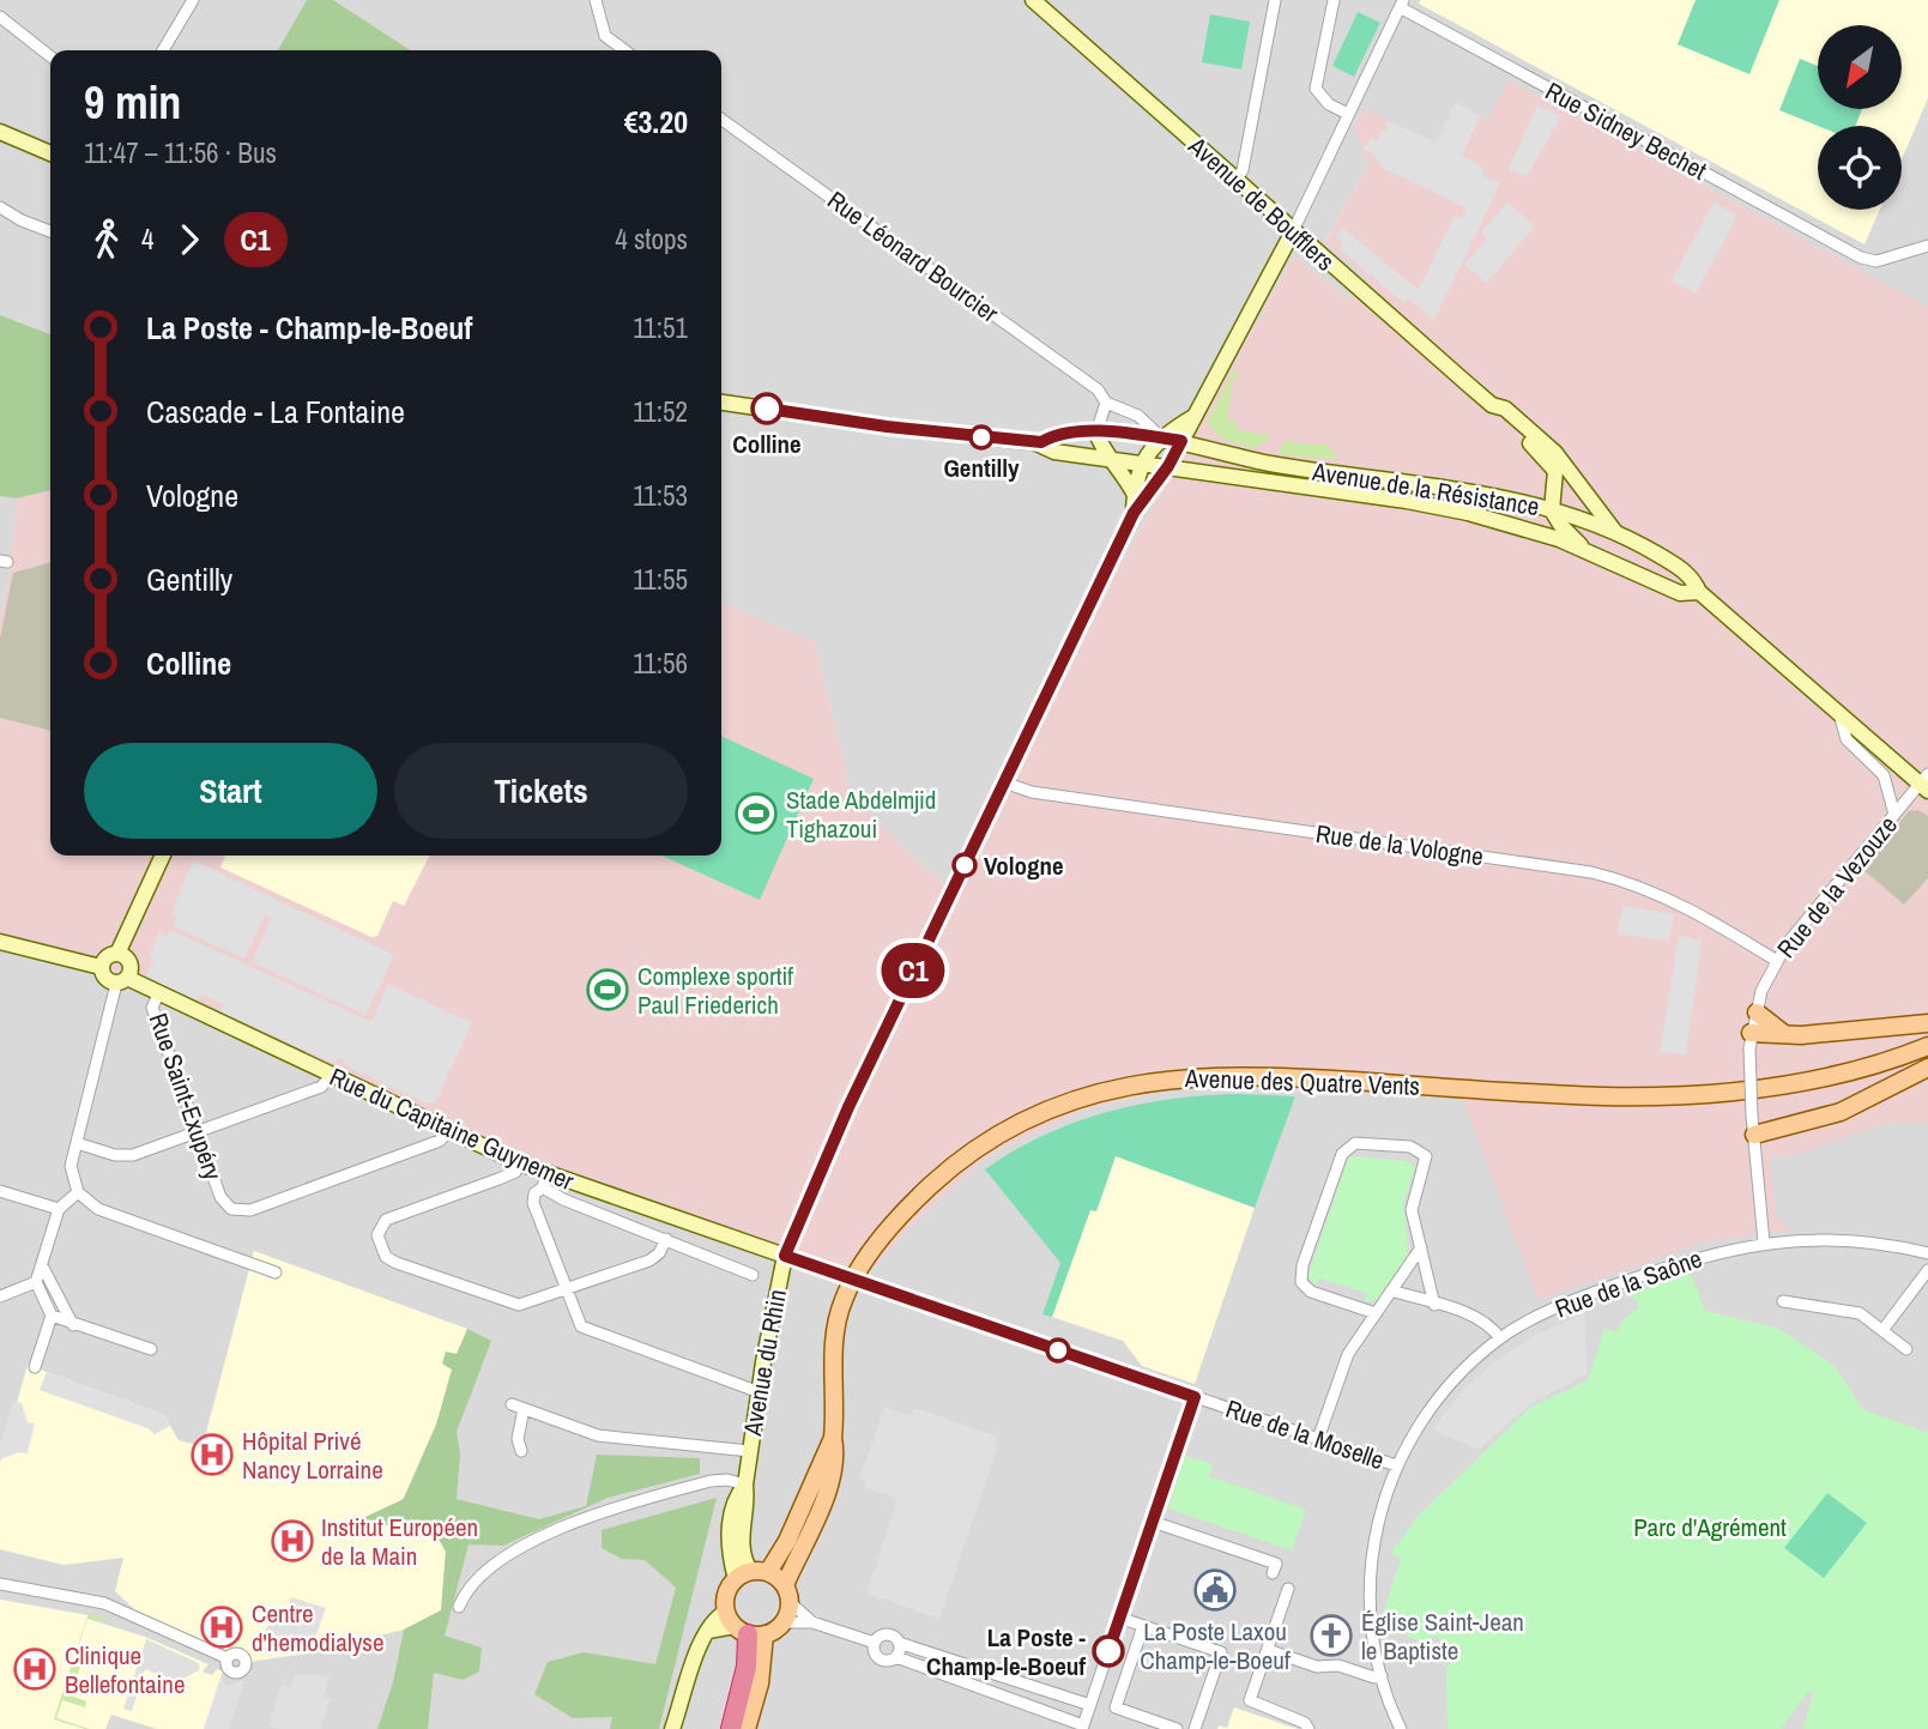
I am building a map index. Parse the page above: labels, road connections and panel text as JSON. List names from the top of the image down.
{
  "streets": {
    "main road": [
      "Avenue de Boufflers",
      "Avenue de la Résistance",
      "Avenue des Quatre Vents",
      "Rue du Capitaine Guynemer",
      "Avenue du Rhin"
    ],
    "street": [
      "Rue Sidney Bechet",
      "Rue Léonard Bourcier",
      "Rue de la Vologne",
      "Rue de la Vezouze",
      "Rue Saint-Exupéry",
      "Rue de la Saône",
      "Rue de la Moselle"
    ]
  },
  "crossings": [
    ["Avenue de Boufflers", "Avenue de la Résistance"],
    ["Avenue de Boufflers", "Avenue du Rhin"],
    ["Rue Léonard Bourcier", "Avenue de la Résistance"],
    ["Avenue de la Résistance", "Rue de la Vezouze"],
    ["Avenue de la Résistance", "Avenue du Rhin"],
    ["Rue de la Vologne", "Rue de la Vezouze"],
    ["Rue de la Vologne", "Avenue du Rhin"],
    ["Rue de la Vezouze", "Rue de la Saône"],
    ["Avenue des Quatre Vents", "Avenue du Rhin"],
    ["Rue Saint-Exupéry", "Rue du Capitaine Guynemer"],
    ["Rue du Capitaine Guynemer", "Avenue du Rhin"],
    ["Rue du Capitaine Guynemer", "Rue de la Moselle"],
    ["Rue de la Saône", "Rue de la Moselle"],
    ["Avenue du Rhin", "Rue de la Moselle"]
  ],
  "parks": ["Parc d'Agrément"],
  "places": {
    "other": [
      "Colline",
      "Gentilly",
      "Vologne",
      "La Poste - Champ-le-Boeuf"
    ],
    "sports": ["Stade Abdelmjid Tighazoui", "Complexe sportif Paul Friederich"],
    "hospital": [
      "Hôpital Privé Nancy Lorraine",
      "Institut Européen de la Main",
      "Centre d'hemodialyse",
      "Clinique Bellefontaine"
    ],
    "public building": ["La Poste Laxou Champ-le-Boeuf"],
    "church": ["Église Saint-Jean le Baptiste"]
  },
  "lines": ["bus line C1"],
  "north": "bottom left",
  "page": {
    "on_map": "C1",
    "heading": ["9 min", "11:47 – 11:56 · Bus", "€3.20"],
    "legs": ["4", "C1", "4 stops"],
    "list": [
      {
        "name": "La Poste - Champ-le-Boeuf",
        "value": "11:51"
      },
      {
        "name": "Cascade - La Fontaine",
        "value": "11:52"
      },
      {
        "name": "Vologne",
        "value": "11:53"
      },
      {
        "name": "Gentilly",
        "value": "11:55"
      },
      {
        "name": "Colline",
        "value": "11:56"
      }
    ],
    "buttons": ["Start", "Tickets"]
  }
}
